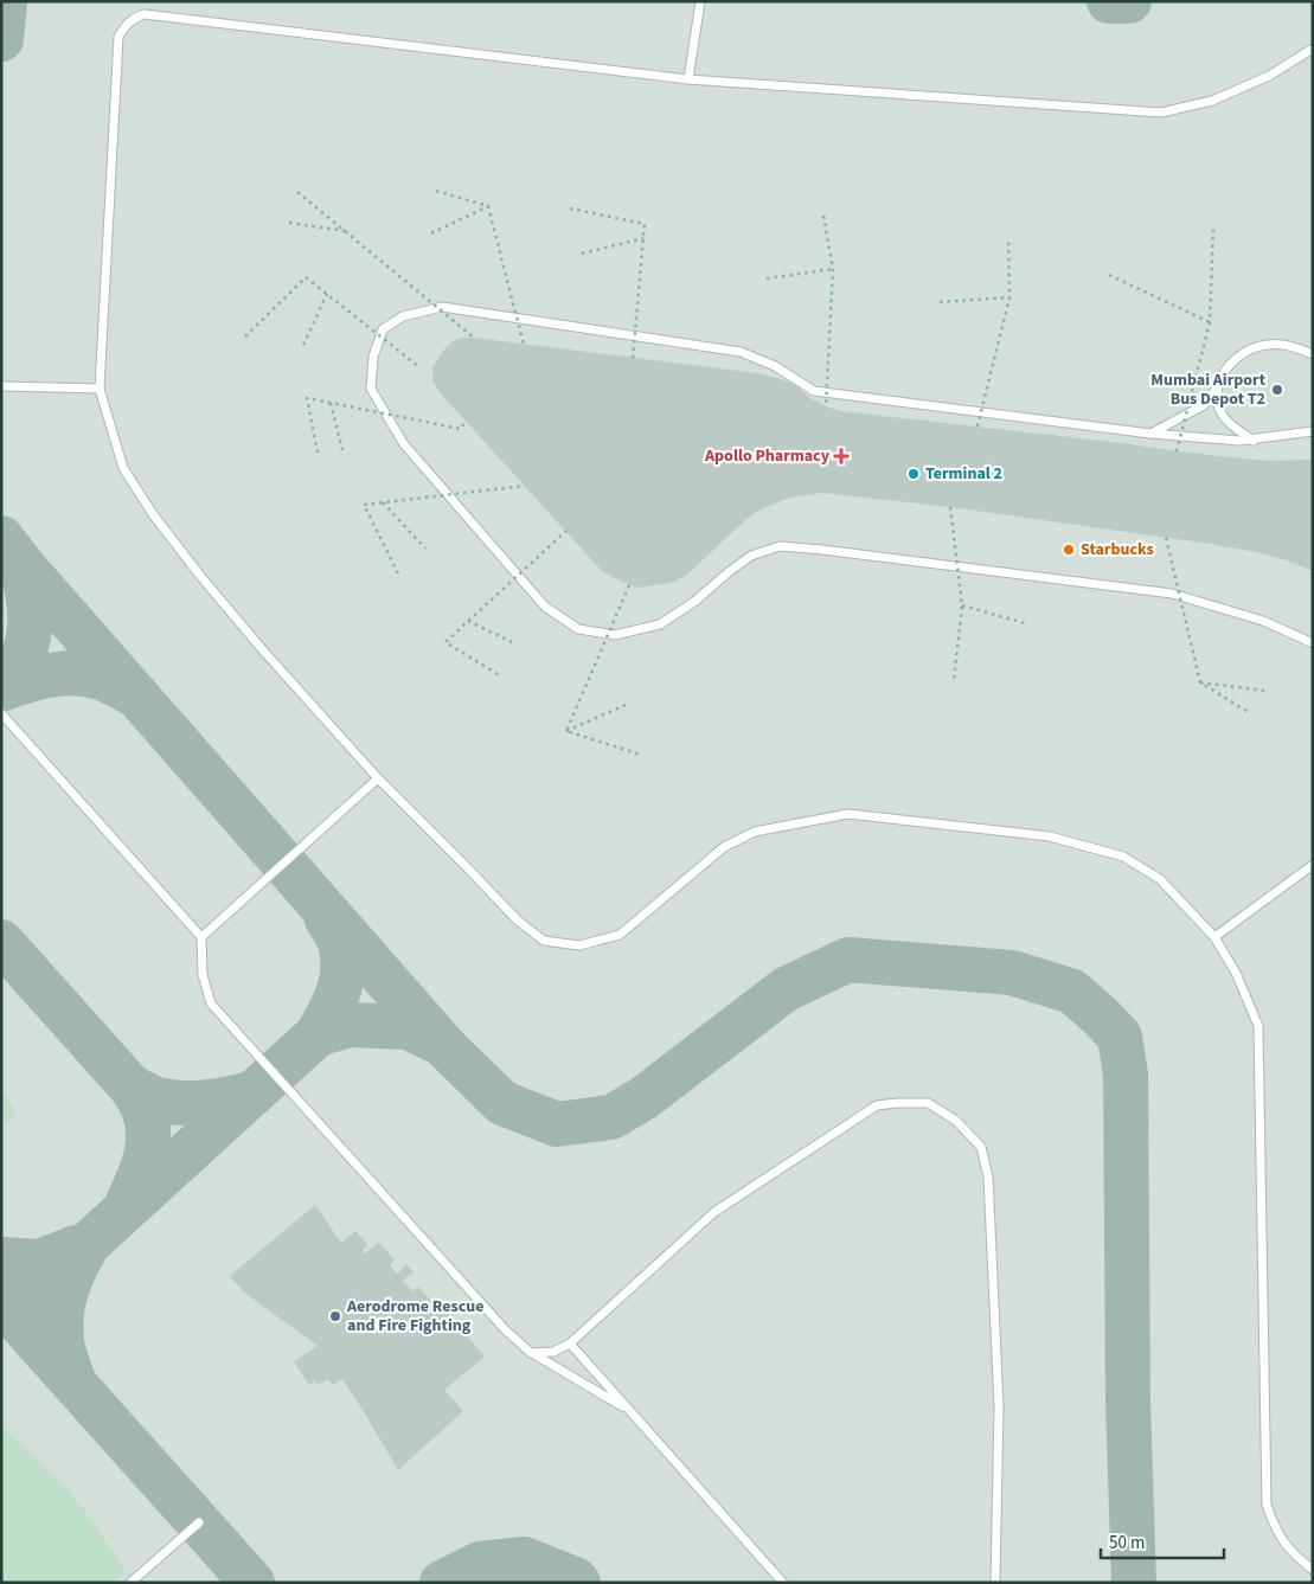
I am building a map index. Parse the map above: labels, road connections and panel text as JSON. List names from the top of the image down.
{
  "places": {
    "other": [
      "Mumbai Airport Bus Depot T2",
      "Terminal 2",
      "Starbucks",
      "Aerodrome Rescue and Fire Fighting"
    ],
    "health": ["Apollo Pharmacy"]
  },
  "scale_bar": "50 m"
}
